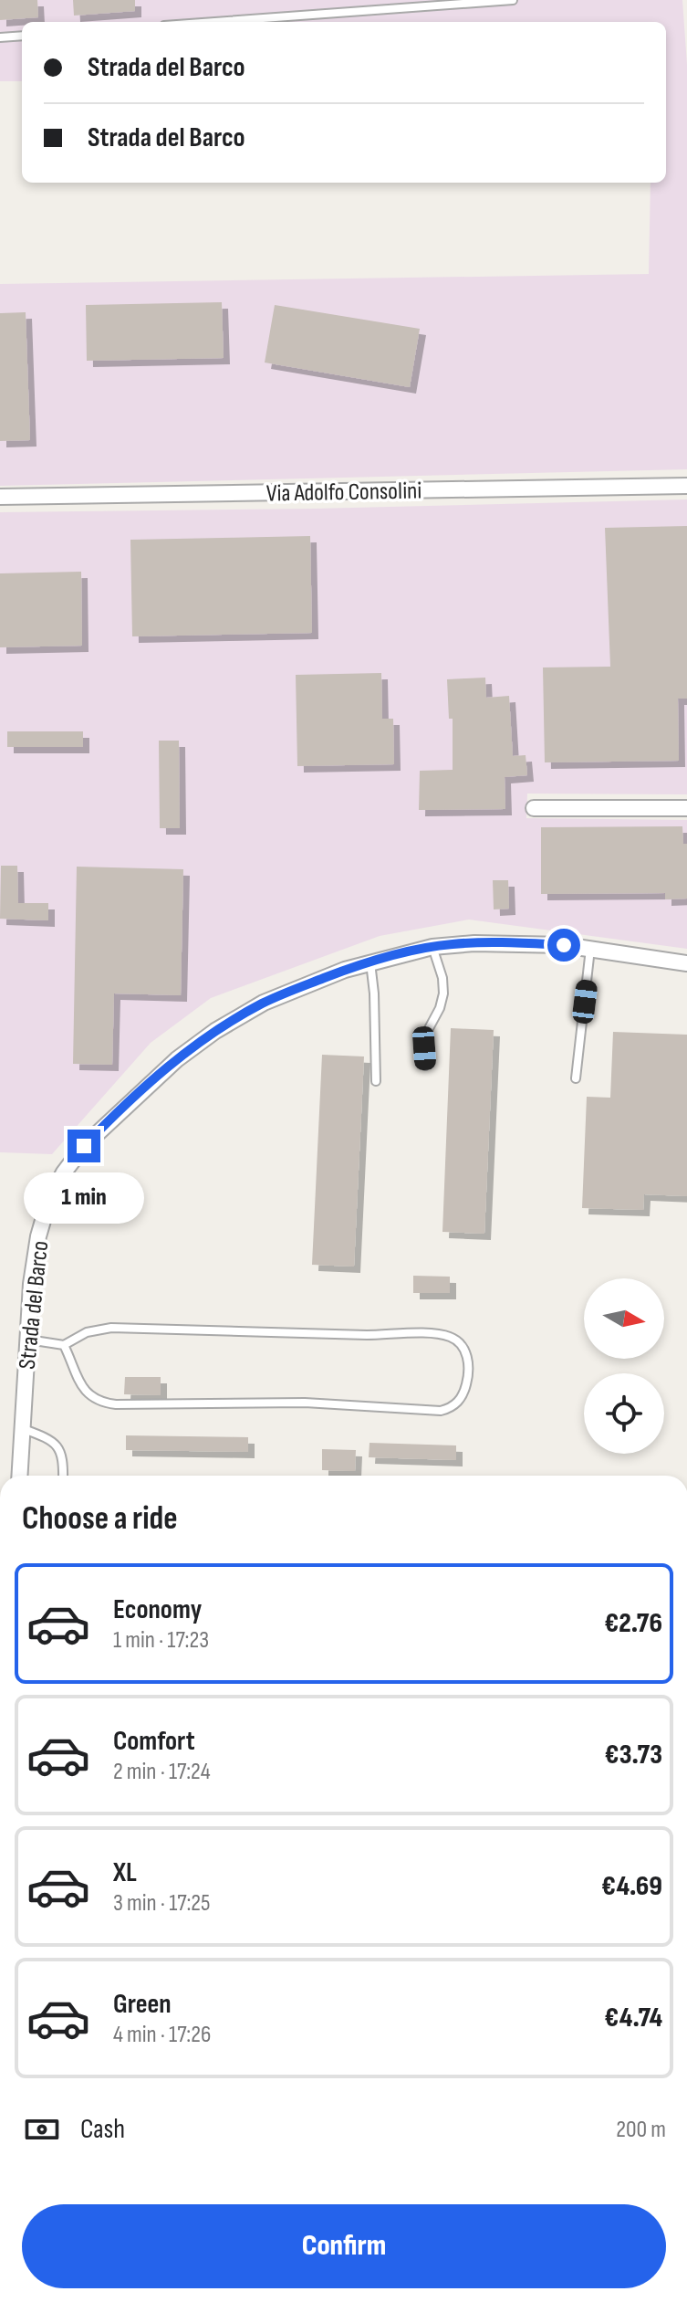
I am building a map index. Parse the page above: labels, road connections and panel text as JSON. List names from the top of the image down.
{
  "streets": {
    "street": ["Via Adolfo Consolini", "Strada del Barco"]
  },
  "north": "right",
  "page": {
    "banner": ["Strada del Barco", "Strada del Barco"],
    "bubble": "1 min",
    "heading": "Choose a ride",
    "list": [
      {
        "name": "Economy",
        "note": "1 min · 17:23",
        "value": "€2.76"
      },
      {
        "name": "Comfort",
        "note": "2 min · 17:24",
        "value": "€3.73"
      },
      {
        "name": "XL",
        "note": "3 min · 17:25",
        "value": "€4.69"
      },
      {
        "name": "Green",
        "note": "4 min · 17:26",
        "value": "€4.74"
      }
    ],
    "pay": ["Cash", "200 m"],
    "buttons": "Confirm"
  }
}
